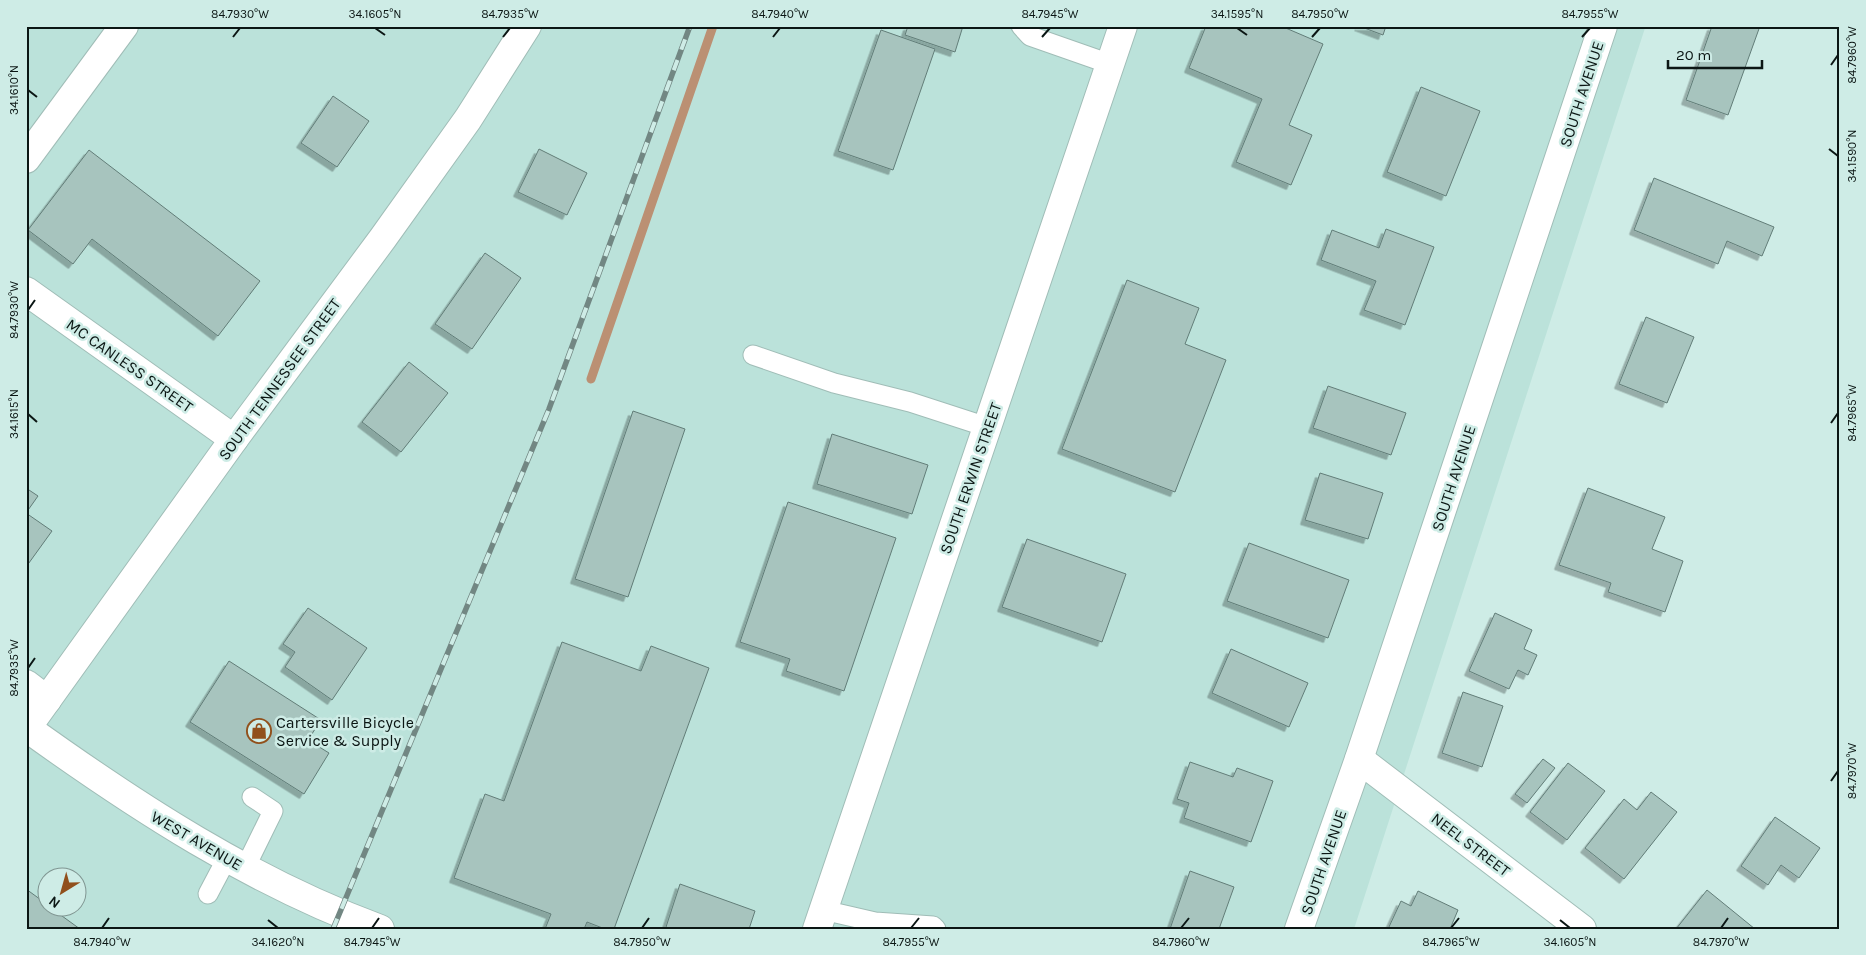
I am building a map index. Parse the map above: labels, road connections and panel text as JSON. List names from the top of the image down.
{
  "streets": {
    "street": [
      "SOUTH AVENUE",
      "MC CANLESS STREET",
      "SOUTH TENNESSEE STREET",
      "SOUTH ERWIN STREET",
      "WEST AVENUE",
      "NEEL STREET"
    ]
  },
  "crossings": [
    ["SOUTH AVENUE", "NEEL STREET"],
    ["MC CANLESS STREET", "SOUTH TENNESSEE STREET"],
    ["SOUTH TENNESSEE STREET", "WEST AVENUE"]
  ],
  "places": {
    "shop": ["Cartersville Bicycle Service & Supply"]
  },
  "scale_bar": "20 m",
  "north": "bottom left",
  "coordinates": [
    "84.7930°W",
    "34.1605°N",
    "84.7935°W",
    "84.7940°W",
    "84.7945°W",
    "34.1595°N",
    "84.7950°W",
    "84.7955°W",
    "84.7960°W",
    "34.1610°N",
    "34.1590°N",
    "84.7965°W",
    "34.1615°N",
    "84.7970°W",
    "34.1620°N"
  ]
}
